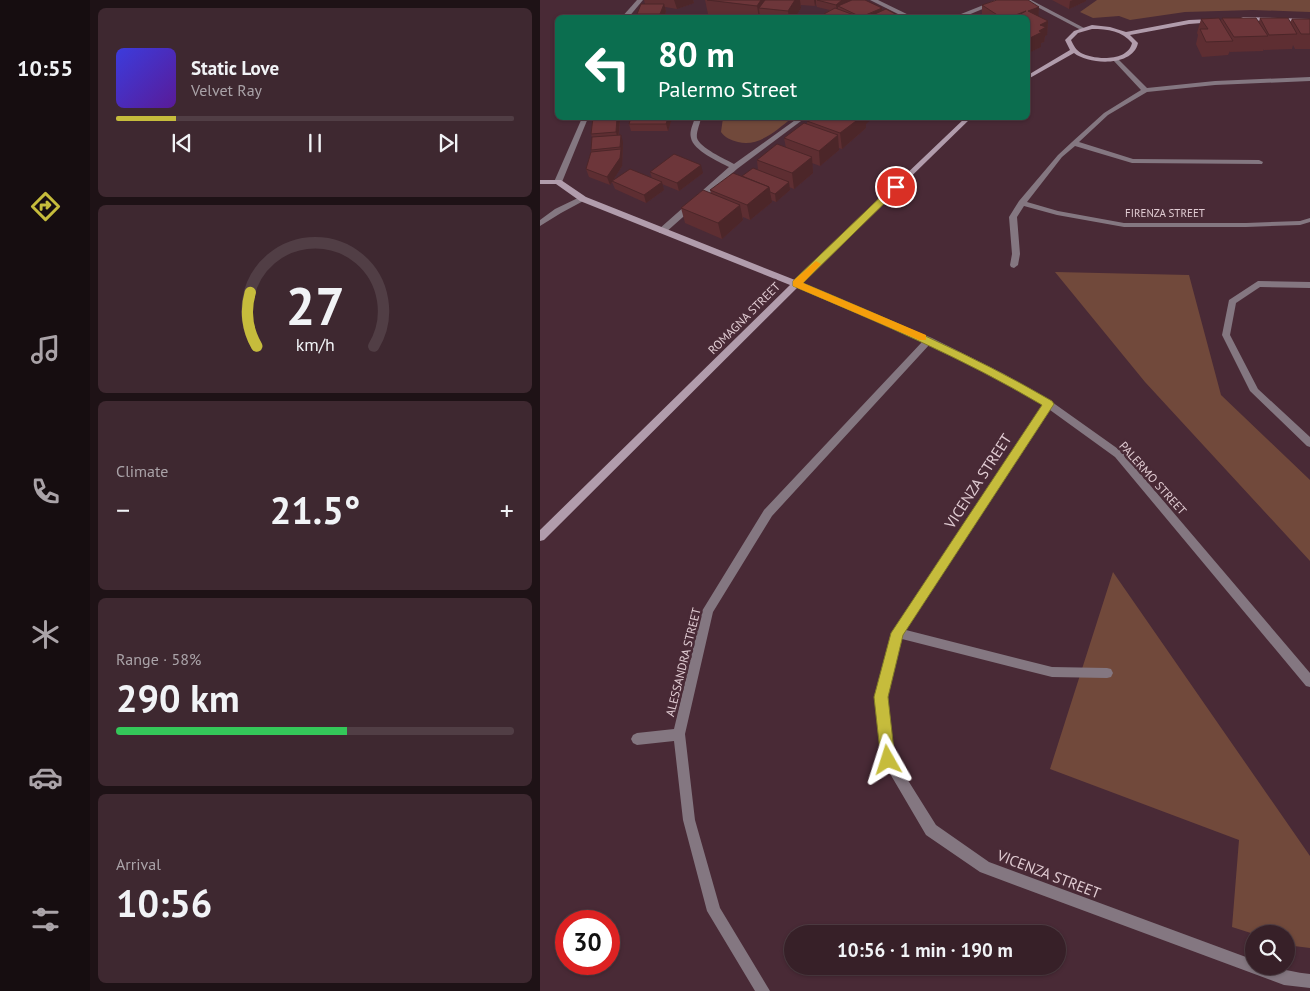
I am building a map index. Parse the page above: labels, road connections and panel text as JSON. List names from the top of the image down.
{
  "streets": {
    "street": [
      "FIRENZA STREET",
      "ROMAGNA STREET",
      "PALERMO STREET",
      "VICENZA STREET",
      "ALESSANDRA STREET"
    ]
  },
  "crossings": [
    ["ROMAGNA STREET", "PALERMO STREET"],
    ["PALERMO STREET", "VICENZA STREET"],
    ["PALERMO STREET", "ALESSANDRA STREET"]
  ],
  "page": {
    "tabs": "10:55",
    "turn": ["80 m", "Palermo Street"],
    "song": ["Static Love", "Velvet Ray"],
    "tile": [
      "Climate",
      ["Range · 58%", "290 km"],
      ["Arrival", "10:56"]
    ],
    "heat": ["−", "21.5°", "+"],
    "limit": "30",
    "trip": "10:56 · 1 min · 190 m",
    "gauge": ["27", "km/h"]
  }
}
